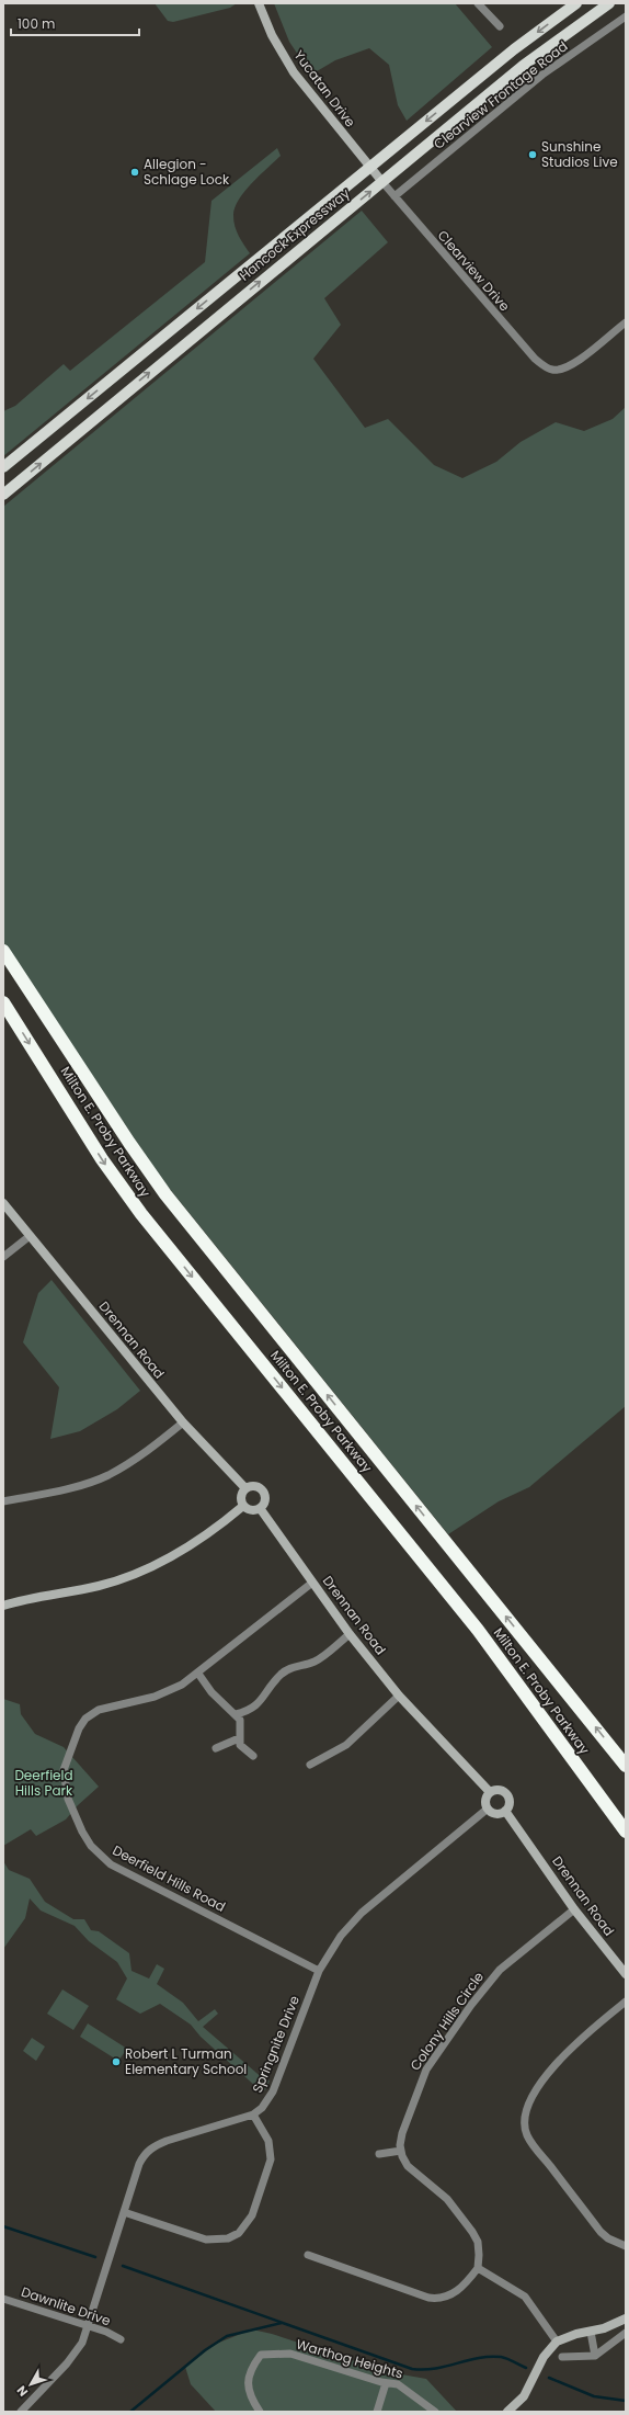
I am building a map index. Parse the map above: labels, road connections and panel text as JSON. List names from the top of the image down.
{
  "streets": {
    "highway": ["Milton E. Proby Parkway"],
    "main road": ["Hancock Expressway"],
    "street": [
      "Yucatan Drive",
      "Clearview Frontage Road",
      "Clearview Drive",
      "Drennan Road",
      "Deerfield Hills Road",
      "Colony Hills Circle",
      "Springnite Drive",
      "Dawnlite Drive",
      "Warthog Heights"
    ]
  },
  "crossings": [
    ["Yucatan Drive", "Hancock Expressway"],
    ["Yucatan Drive", "Clearview Drive"],
    ["Clearview Frontage Road", "Clearview Drive"],
    ["Hancock Expressway", "Clearview Drive"],
    ["Drennan Road", "Deerfield Hills Road"],
    ["Drennan Road", "Colony Hills Circle"],
    ["Drennan Road", "Springnite Drive"],
    ["Deerfield Hills Road", "Springnite Drive"]
  ],
  "parks": ["Deerfield Hills Park"],
  "places": ["Sunshine Studios Live", "Allegion - Schlage Lock", "Robert L Turman Elementary School"],
  "scale_bar": "100 m",
  "north": "bottom left"
}
